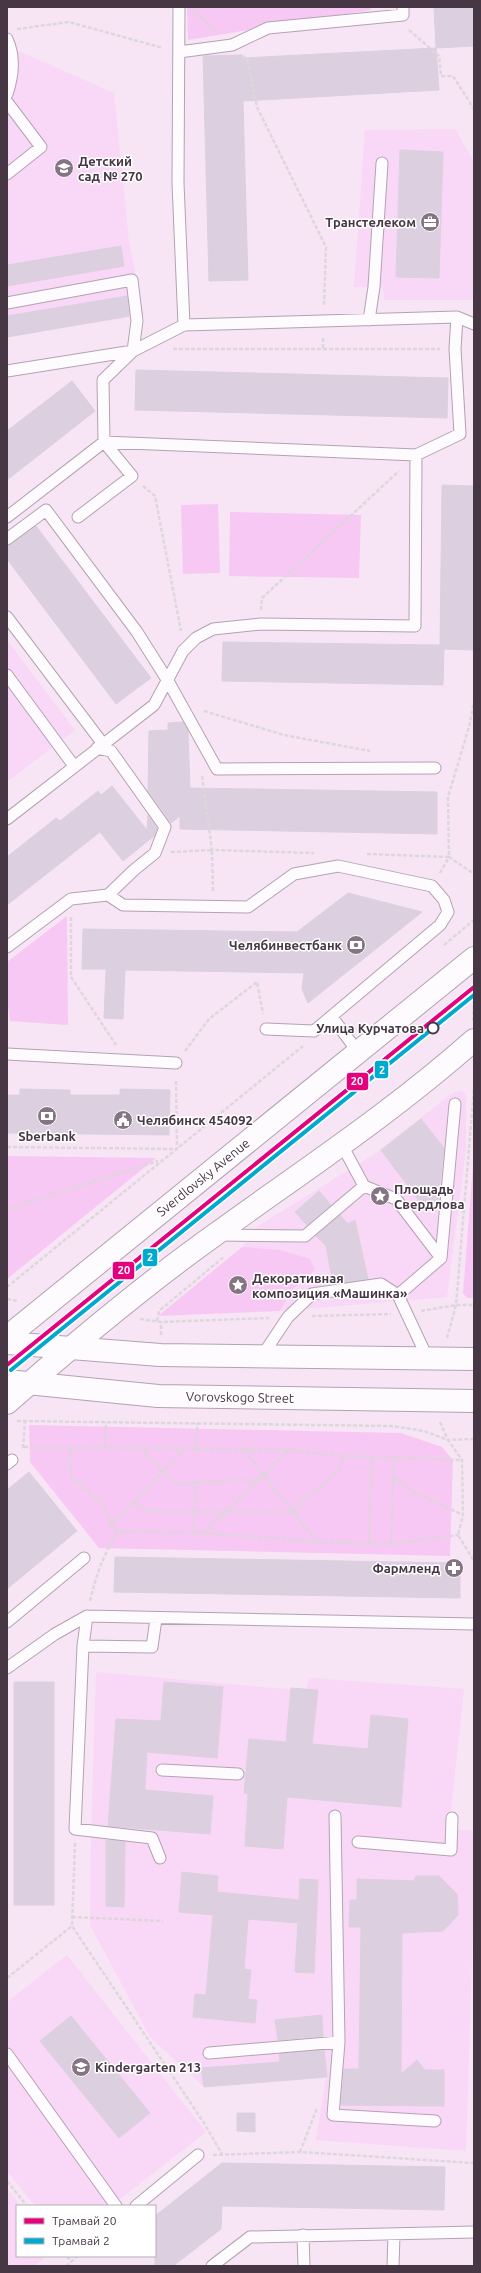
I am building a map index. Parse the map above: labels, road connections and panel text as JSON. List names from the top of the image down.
{
  "streets": {
    "main road": ["Sverdlovsky Avenue", "Vorovskogo Street"]
  },
  "places": {
    "school or university": ["Детский сад № 270", "Kindergarten 213"],
    "office": ["Транстелеком"],
    "bank": ["Челябинвестбанк", "Sberbank"],
    "other": ["Улица Курчатова"],
    "public building": ["Челябинск 454092"],
    "place": ["Площадь Свердлова", "Декоративная композиция «Машинка»"],
    "pharmacy": ["Фармленд"]
  },
  "lines": ["tram line 20", "tram line 2"],
  "legend": ["Трамвай 20", "Трамвай 2"]
}
